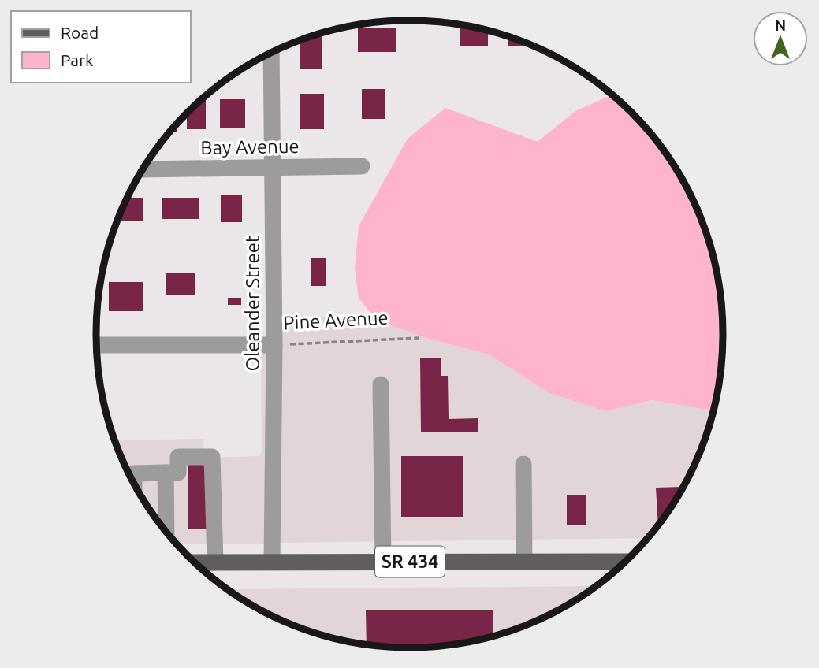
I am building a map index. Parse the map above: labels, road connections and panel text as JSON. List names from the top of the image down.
{
  "streets": {
    "main road": ["SR 434"],
    "street": ["Bay Avenue", "Oleander Street", "Pine Avenue"]
  },
  "crossings": [
    ["Bay Avenue", "Oleander Street"],
    ["Oleander Street", "Pine Avenue"],
    ["Oleander Street", "SR 434"]
  ],
  "legend": ["Road", "Park"],
  "north": "top"
}
